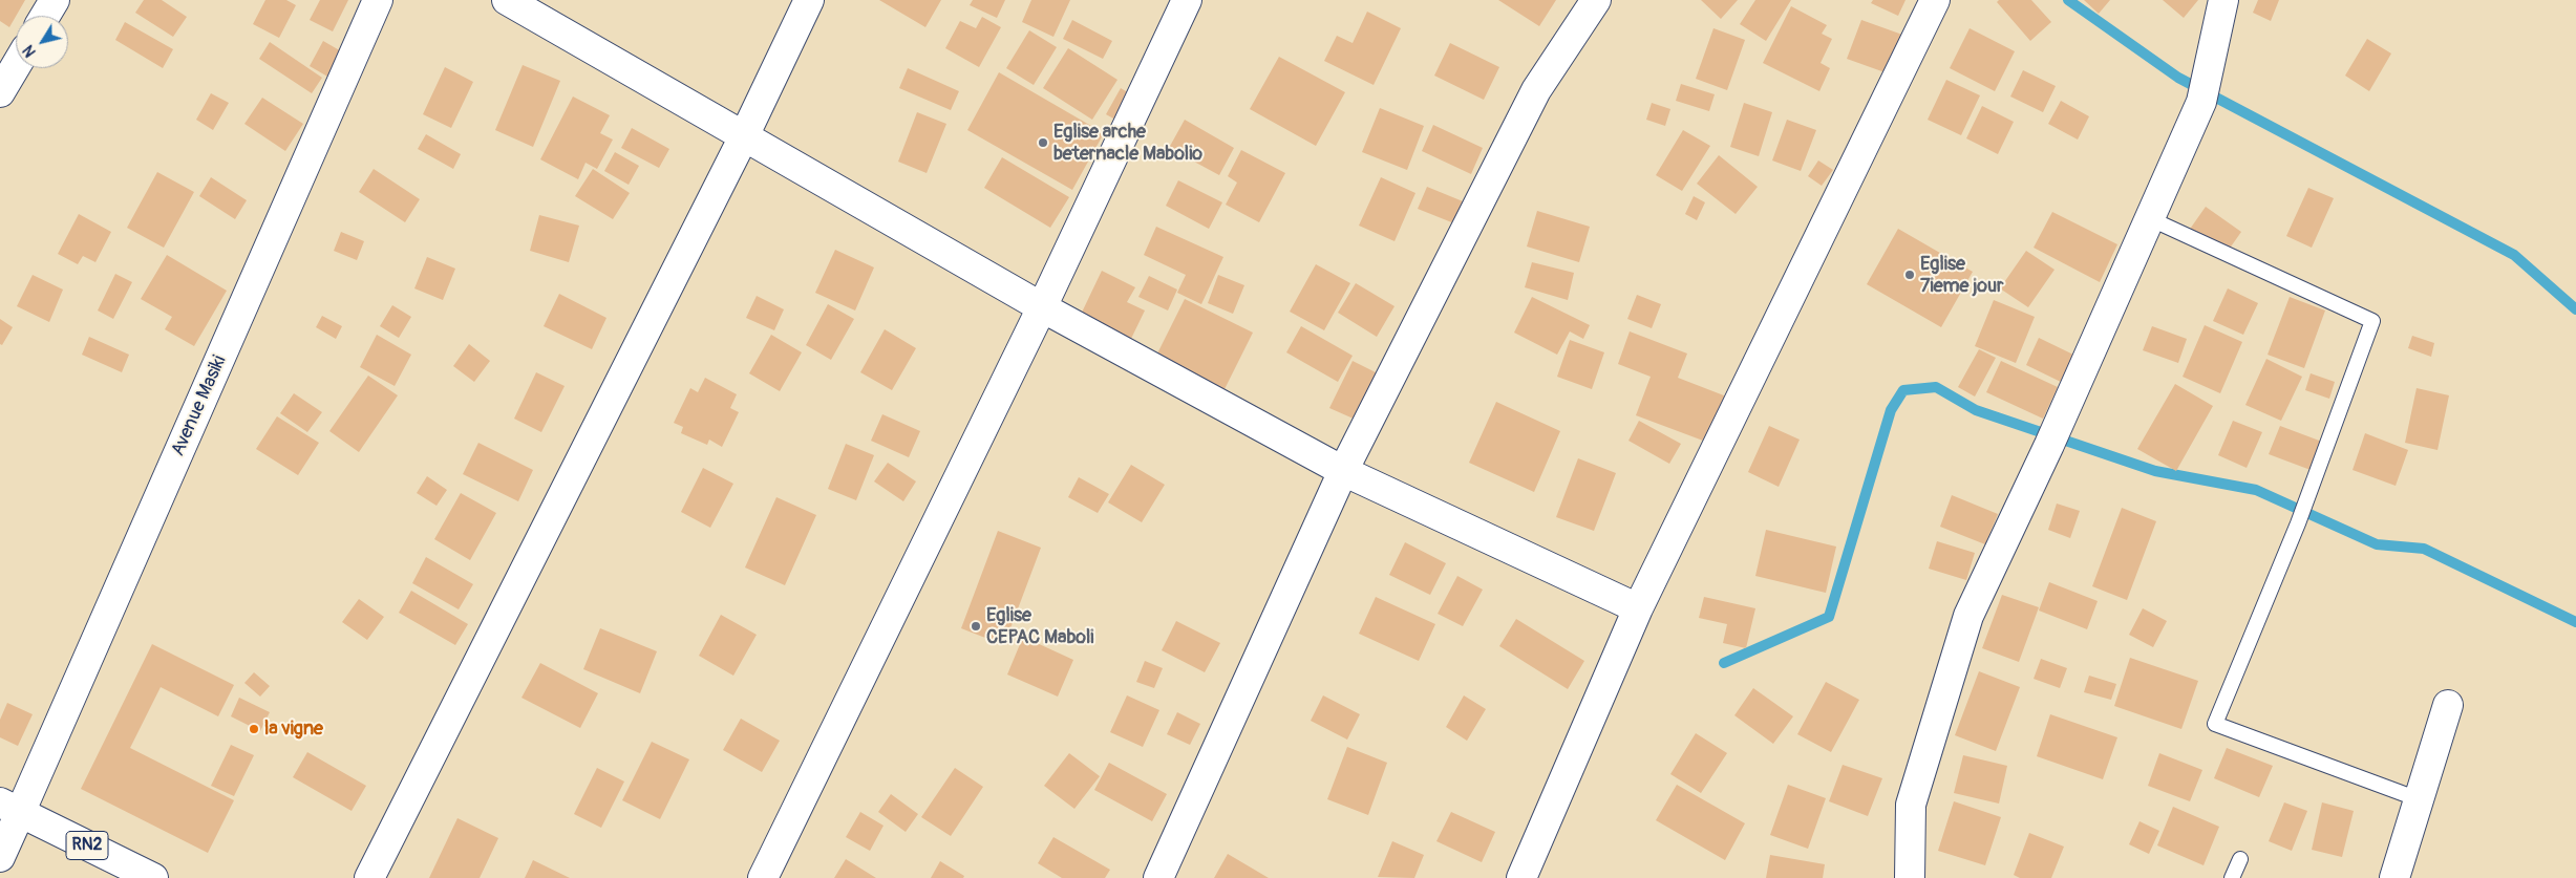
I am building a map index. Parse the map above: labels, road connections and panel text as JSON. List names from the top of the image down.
{
  "streets": {
    "main road": ["Avenue Masiki", "RN2"]
  },
  "crossings": [
    ["Avenue Masiki", "RN2"]
  ],
  "places": [
    "Eglise arche beternacle Mabolio",
    "Eglise 7ieme jour",
    "Eglise CEPAC Maboli",
    "la vigne"
  ],
  "north": "bottom left"
}
